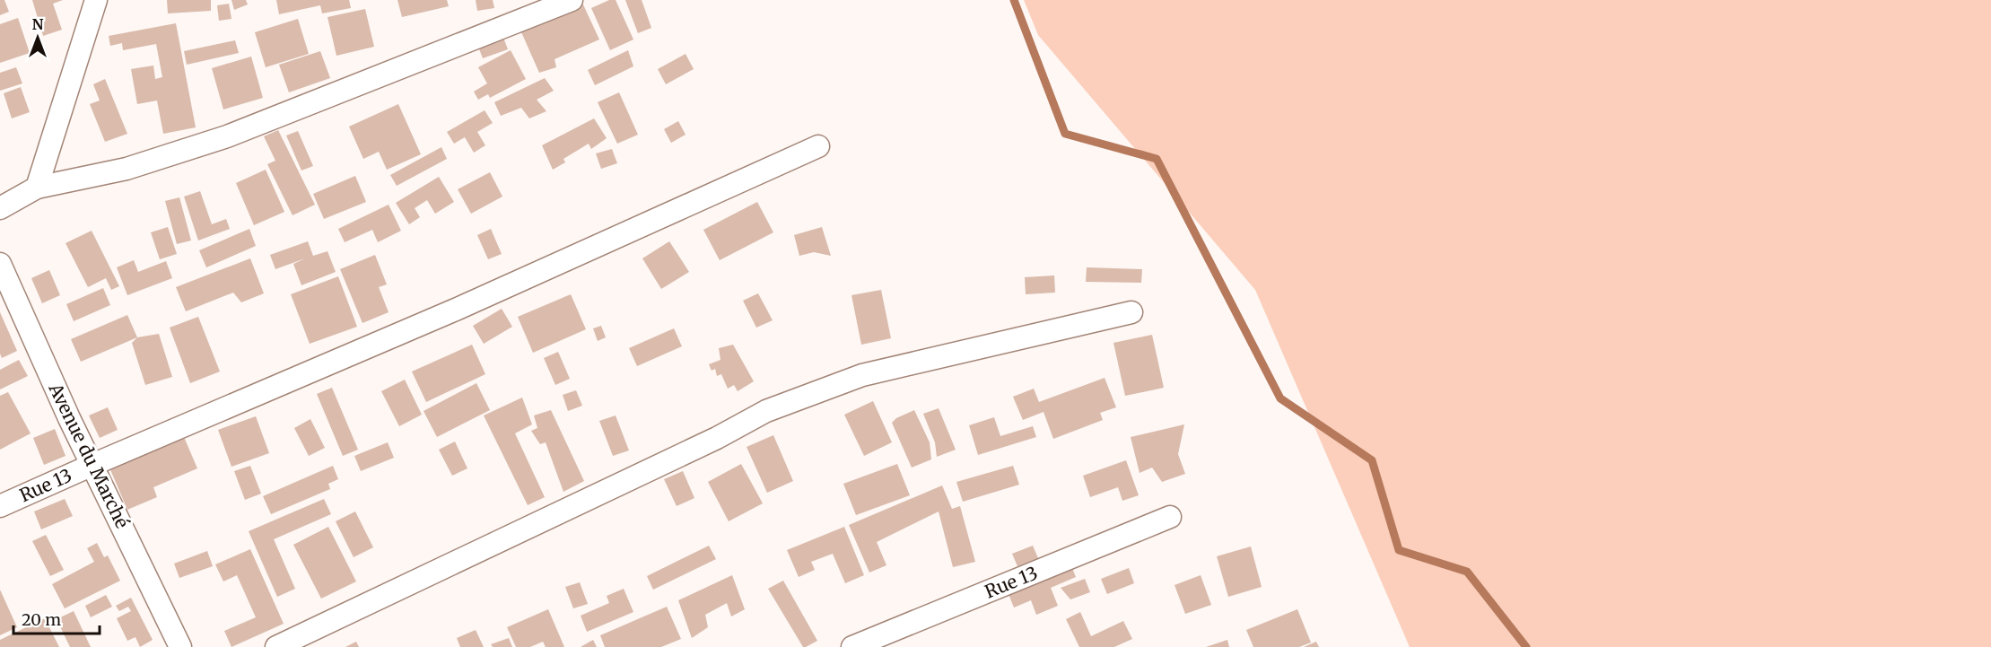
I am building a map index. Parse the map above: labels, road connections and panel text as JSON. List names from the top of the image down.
{
  "streets": {
    "street": ["Avenue du Marché", "Rue 13"]
  },
  "crossings": [
    ["Avenue du Marché", "Rue 13"]
  ],
  "scale_bar": "20 m",
  "north": "top"
}
